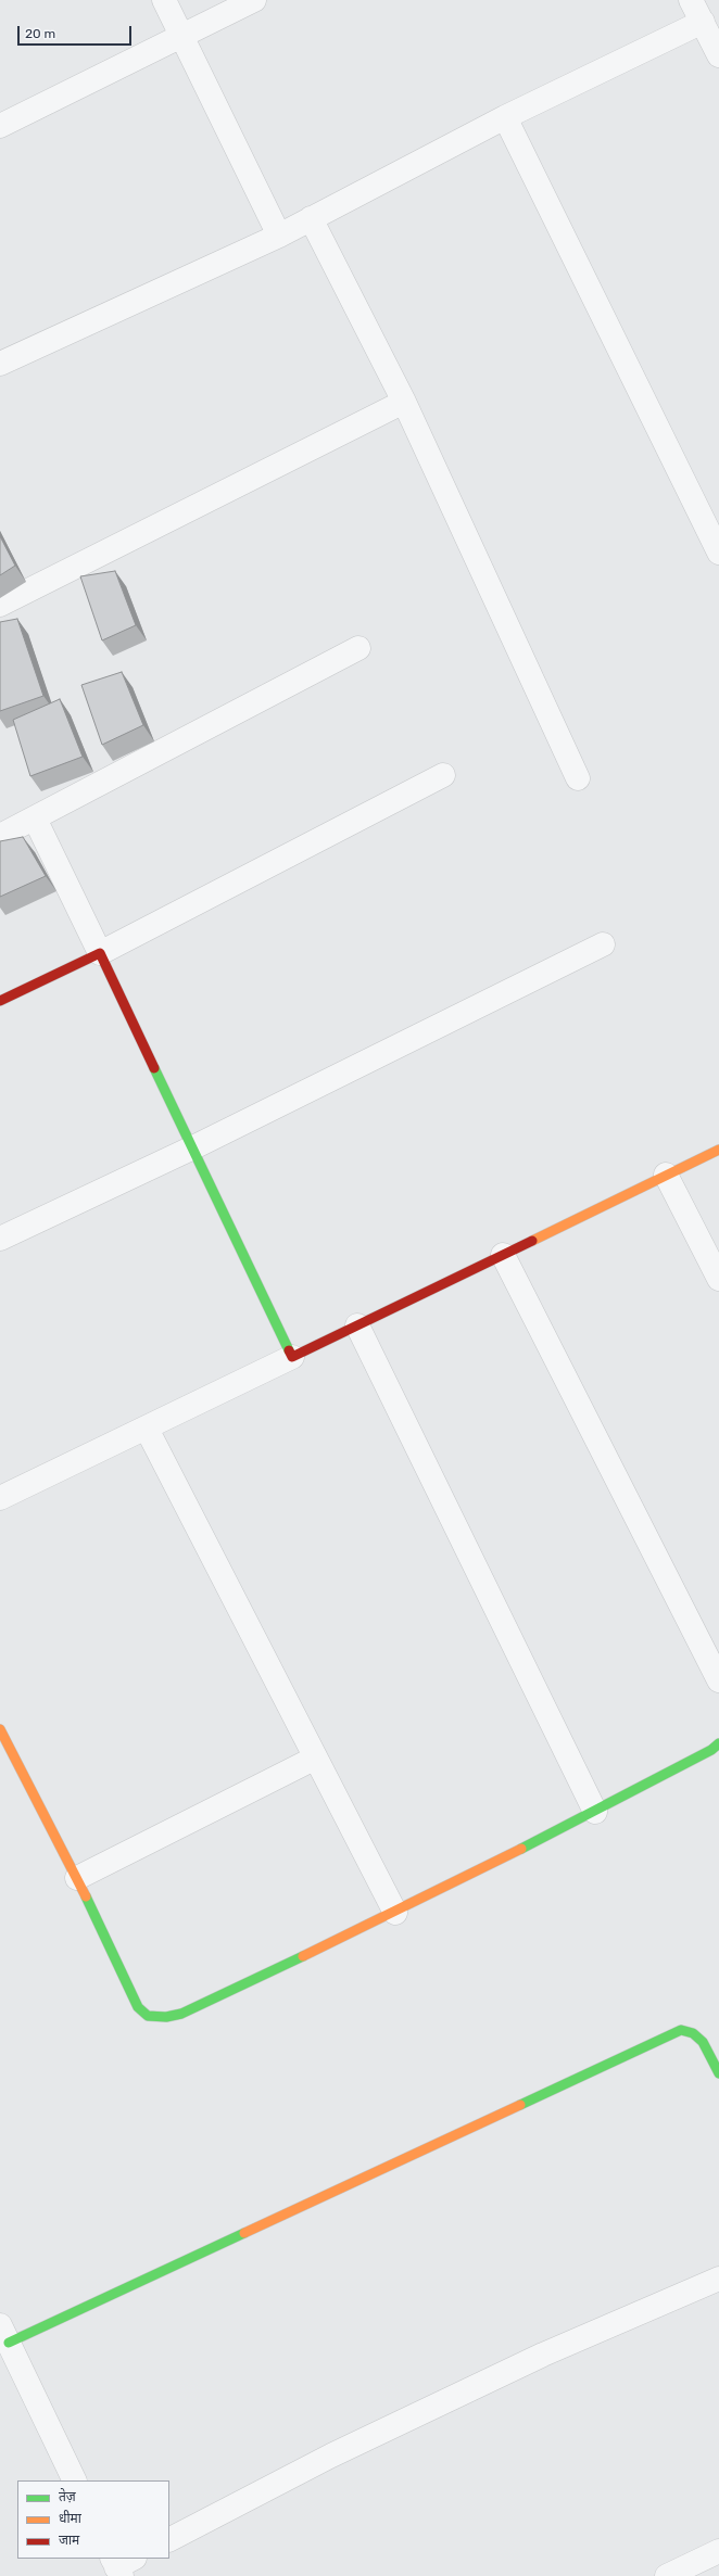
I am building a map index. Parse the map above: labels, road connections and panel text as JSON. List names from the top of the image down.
{
  "legend": ["तेज़", "धीमा", "जाम"],
  "scale_bar": "20 m"
}
